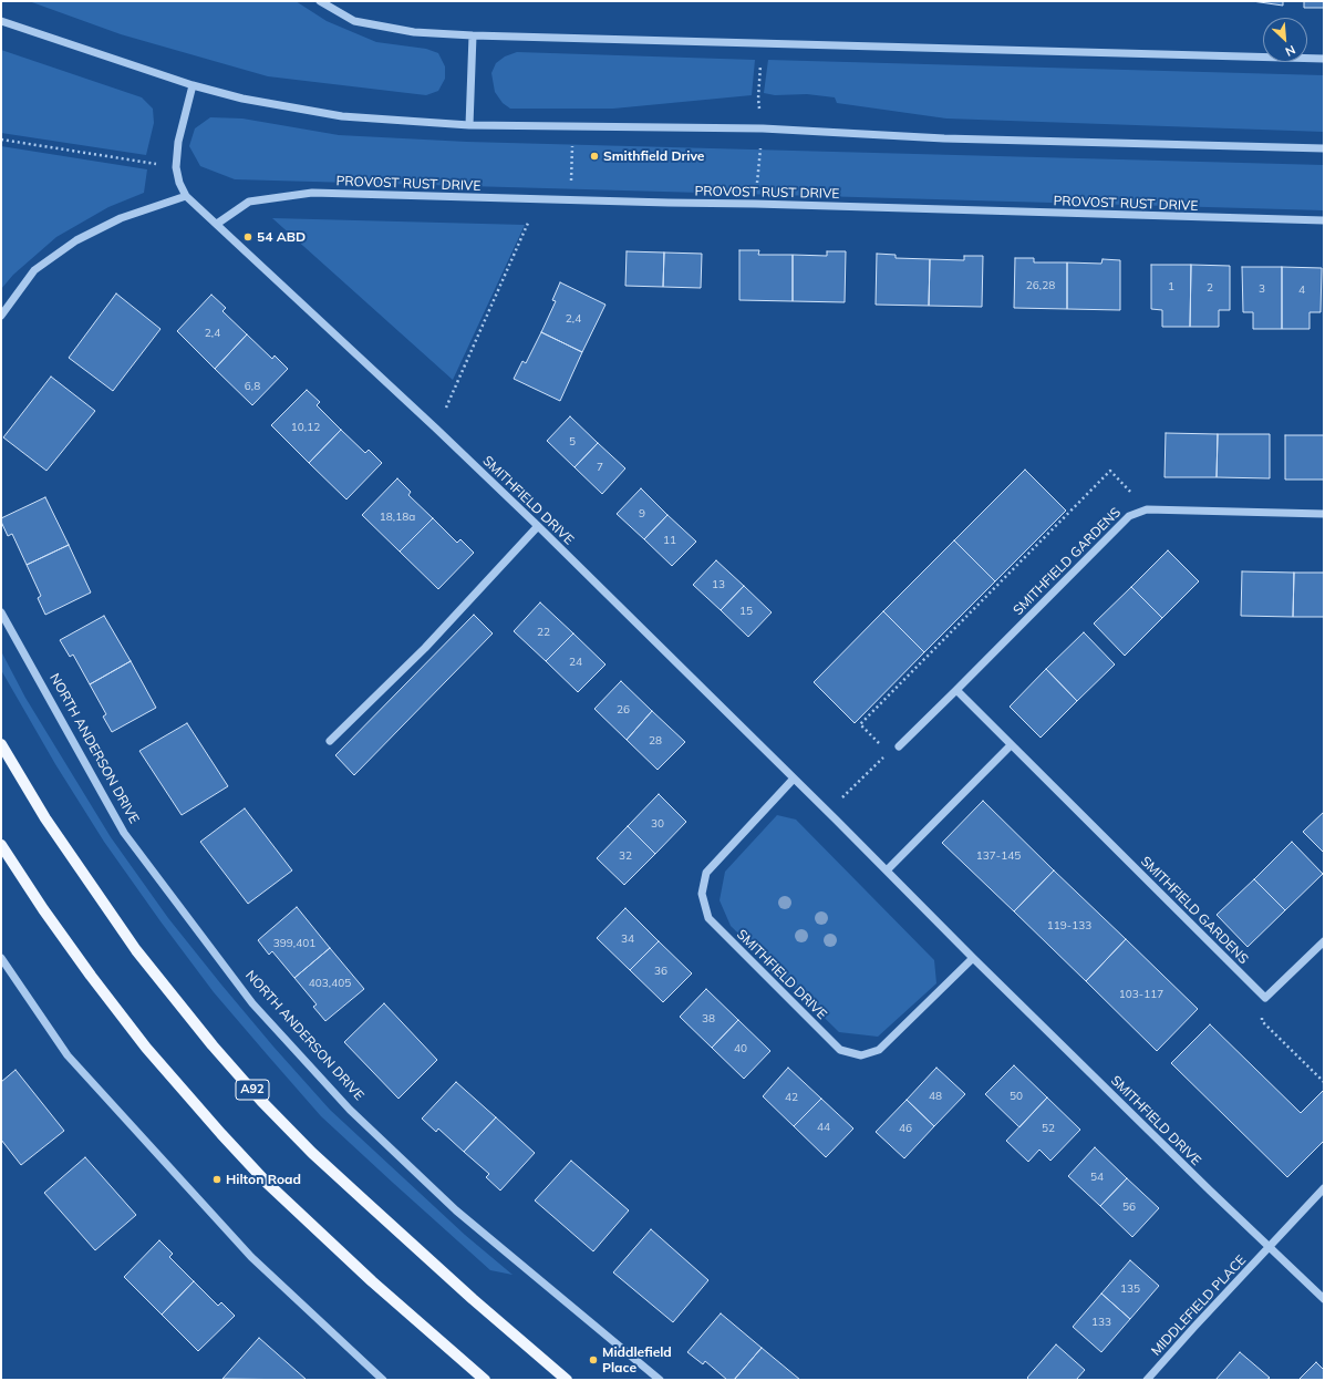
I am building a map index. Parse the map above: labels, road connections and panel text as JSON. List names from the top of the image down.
{
  "streets": {
    "main road": ["A92"],
    "street": [
      "PROVOST RUST DRIVE",
      "SMITHFIELD DRIVE",
      "SMITHFIELD GARDENS",
      "NORTH ANDERSON DRIVE",
      "MIDDLEFIELD PLACE"
    ]
  },
  "crossings": [
    ["PROVOST RUST DRIVE", "SMITHFIELD DRIVE"],
    ["SMITHFIELD DRIVE", "MIDDLEFIELD PLACE"]
  ],
  "places": [
    "Smithfield Drive",
    "54 ABD",
    "Hilton Road",
    "Middlefield Place"
  ],
  "house_numbers": [
    "26,28",
    "1",
    "2",
    "3",
    "4",
    "2,4",
    "2,4",
    "6,8",
    "10,12",
    "5",
    "7",
    "9",
    "18,18a",
    "11",
    "13",
    "15",
    "22",
    "24",
    "26",
    "28",
    "30",
    "32",
    "137-145",
    "119-133",
    "34",
    "399,401",
    "36",
    "403,405",
    "103-117",
    "38",
    "40",
    "48",
    "50",
    "42",
    "44",
    "46",
    "52",
    "54",
    "56",
    "135",
    "133"
  ],
  "north": "bottom right"
}
